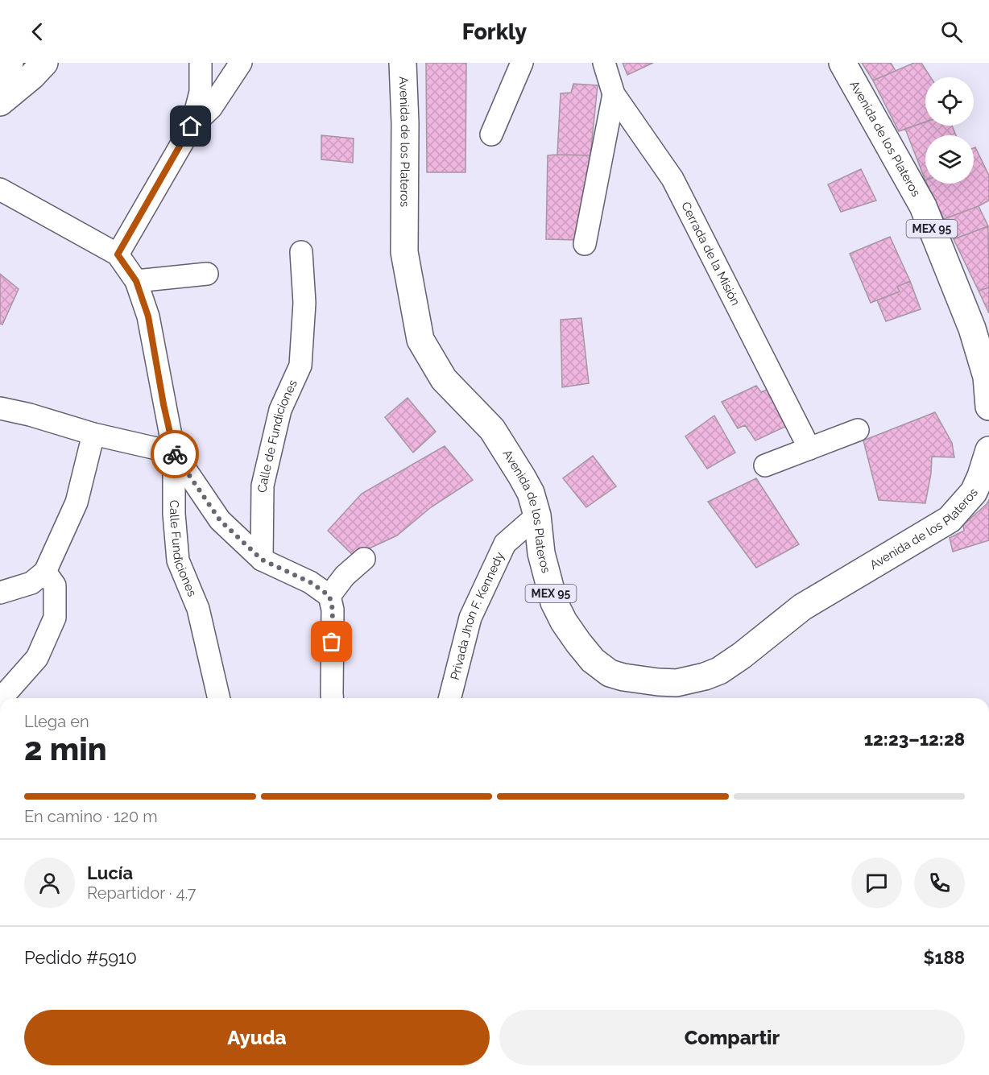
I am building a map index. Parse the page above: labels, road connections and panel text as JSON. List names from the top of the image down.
{
  "streets": {
    "main road": ["Avenida de los Plateros", "MEX 95"],
    "street": [
      "Cerrada de la Misión",
      "Calle de Fundiciones",
      "Calle Fundiciones",
      "Privada Jhon F. Kennedy"
    ]
  },
  "crossings": [
    ["Avenida de los Plateros", "Privada Jhon F. Kennedy"]
  ],
  "page": {
    "header": "Forkly",
    "heading": ["2 min", "Llega en", "12:23–12:28"],
    "panel": [
      "Lucía",
      "Repartidor · 4.7",
      "Pedido #5910",
      "$188"
    ],
    "bar": "En camino · 120 m",
    "buttons": ["Ayuda", "Compartir"]
  }
}
